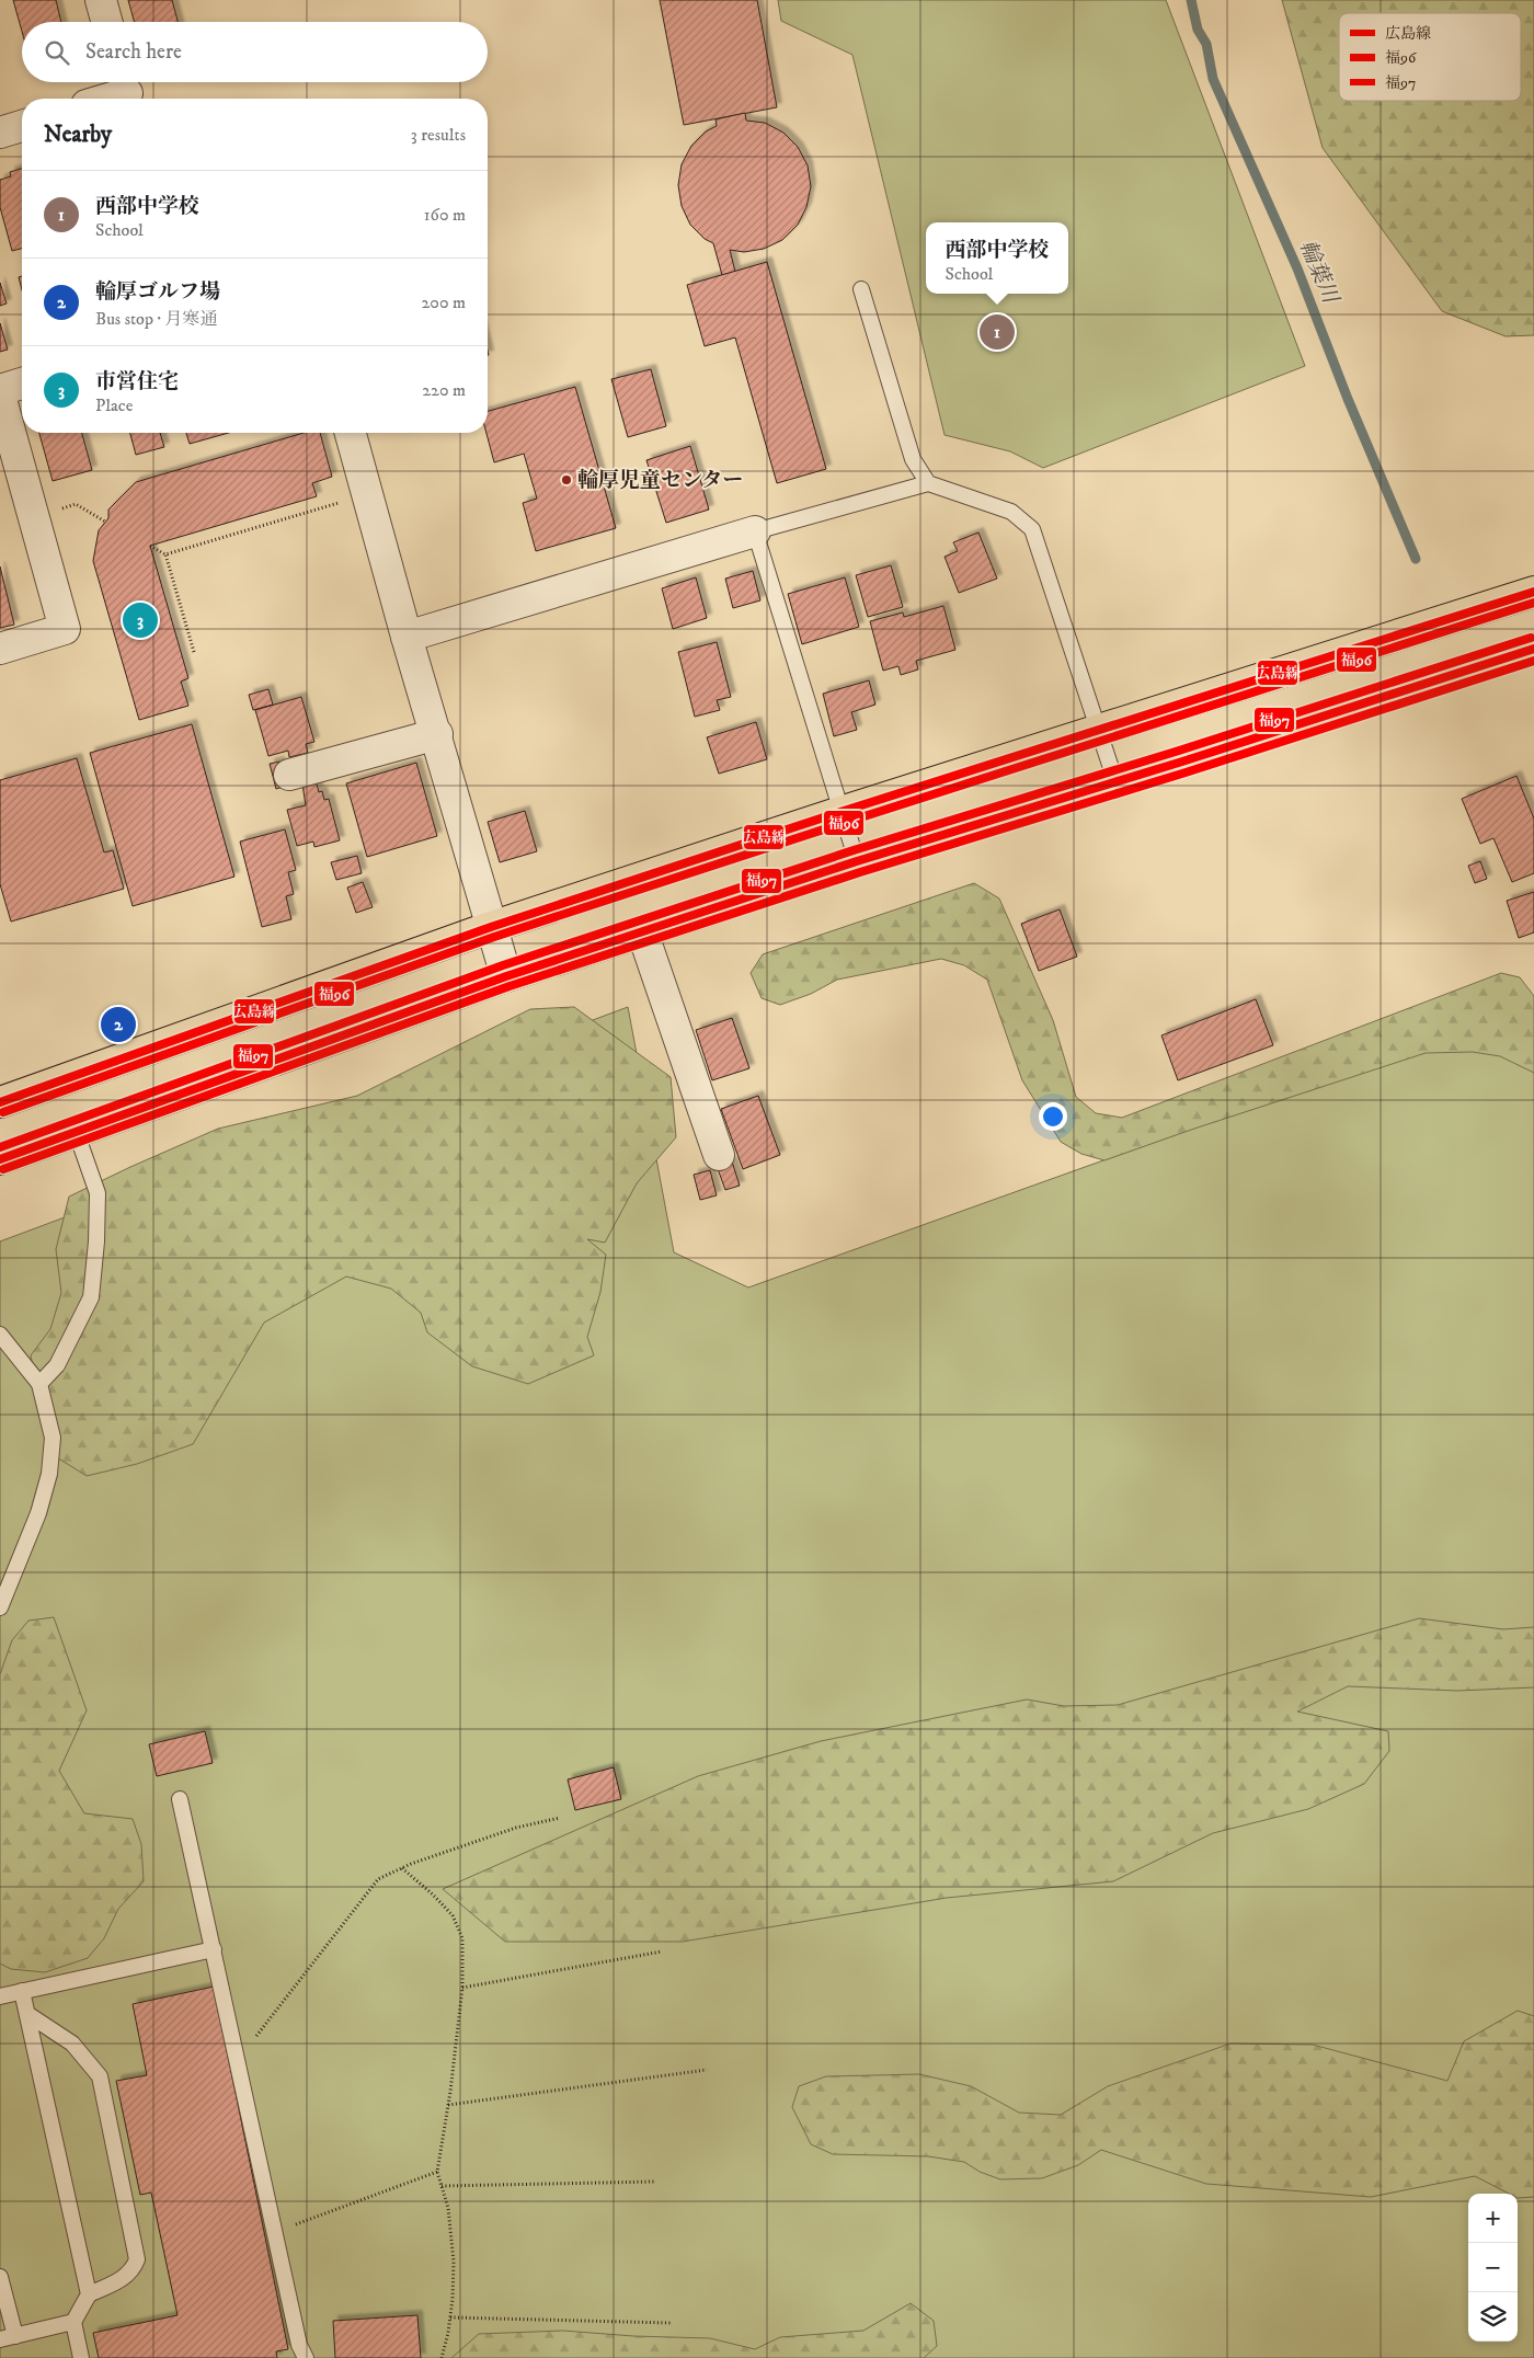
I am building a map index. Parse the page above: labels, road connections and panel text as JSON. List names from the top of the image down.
{
  "water": ["輪葉川"],
  "places": ["輪厚児童センター"],
  "lines": ["transit line 広島線", "transit line 福96", "transit line 福97"],
  "legend": ["広島線", "福96", "福97"],
  "page": {
    "search": "Search here",
    "heading": ["Nearby", "3 results"],
    "list": [
      {
        "mark": "1",
        "name": "西部中学校",
        "note": "School",
        "value": "160 m"
      },
      {
        "mark": "2",
        "name": "輪厚ゴルフ場",
        "note": "Bus stop · 月寒通",
        "value": "200 m"
      },
      {
        "mark": "3",
        "name": "市営住宅",
        "note": "Place",
        "value": "220 m"
      }
    ],
    "popup": ["西部中学校", "School"],
    "pins": ["1", "3", "2"],
    "map_buttons": ["+", "−"]
  }
}
